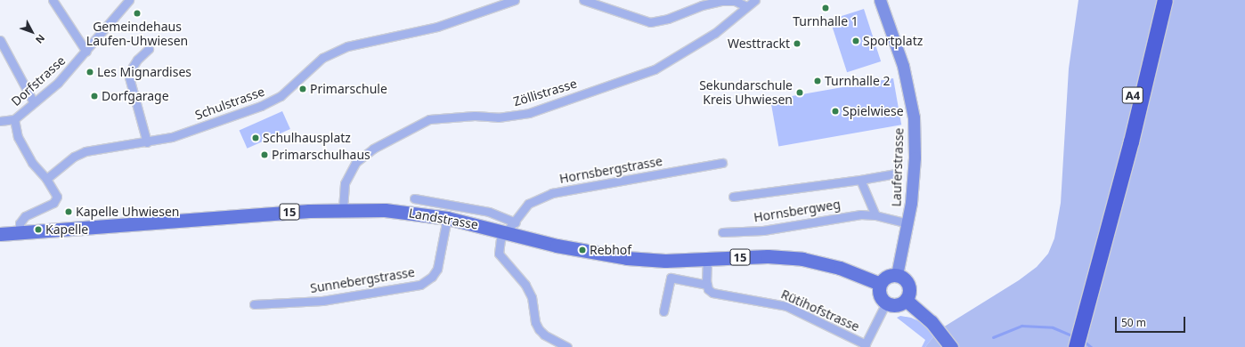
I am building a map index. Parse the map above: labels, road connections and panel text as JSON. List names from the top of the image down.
{
  "streets": {
    "highway": ["A4"],
    "main road": ["15", "Landstrasse"],
    "street": [
      "Dorfstrasse",
      "Zöllistrasse",
      "Schulstrasse",
      "Lauferstrasse",
      "Hornsbergstrasse",
      "Hornsbergweg",
      "Sunnebergstrasse",
      "Rütihofstrasse"
    ]
  },
  "crossings": [
    ["Zöllistrasse", "Landstrasse"],
    ["Lauferstrasse", "Hornsbergweg"],
    ["Lauferstrasse", "Landstrasse"],
    ["Hornsbergstrasse", "Landstrasse"],
    ["Landstrasse", "Sunnebergstrasse"]
  ],
  "places": [
    "Turnhalle 1",
    "Gemeindehaus Laufen-Uhwiesen",
    "Sportplatz",
    "Westtrackt",
    "Les Mignardises",
    "Turnhalle 2",
    "Primarschule",
    "Sekundarschule Kreis Uhwiesen",
    "Dorfgarage",
    "Spielwiese",
    "Schulhausplatz",
    "Primarschulhaus",
    "Kapelle Uhwiesen",
    "Kapelle",
    "Rebhof"
  ],
  "scale_bar": "50 m",
  "north": "bottom right"
}
